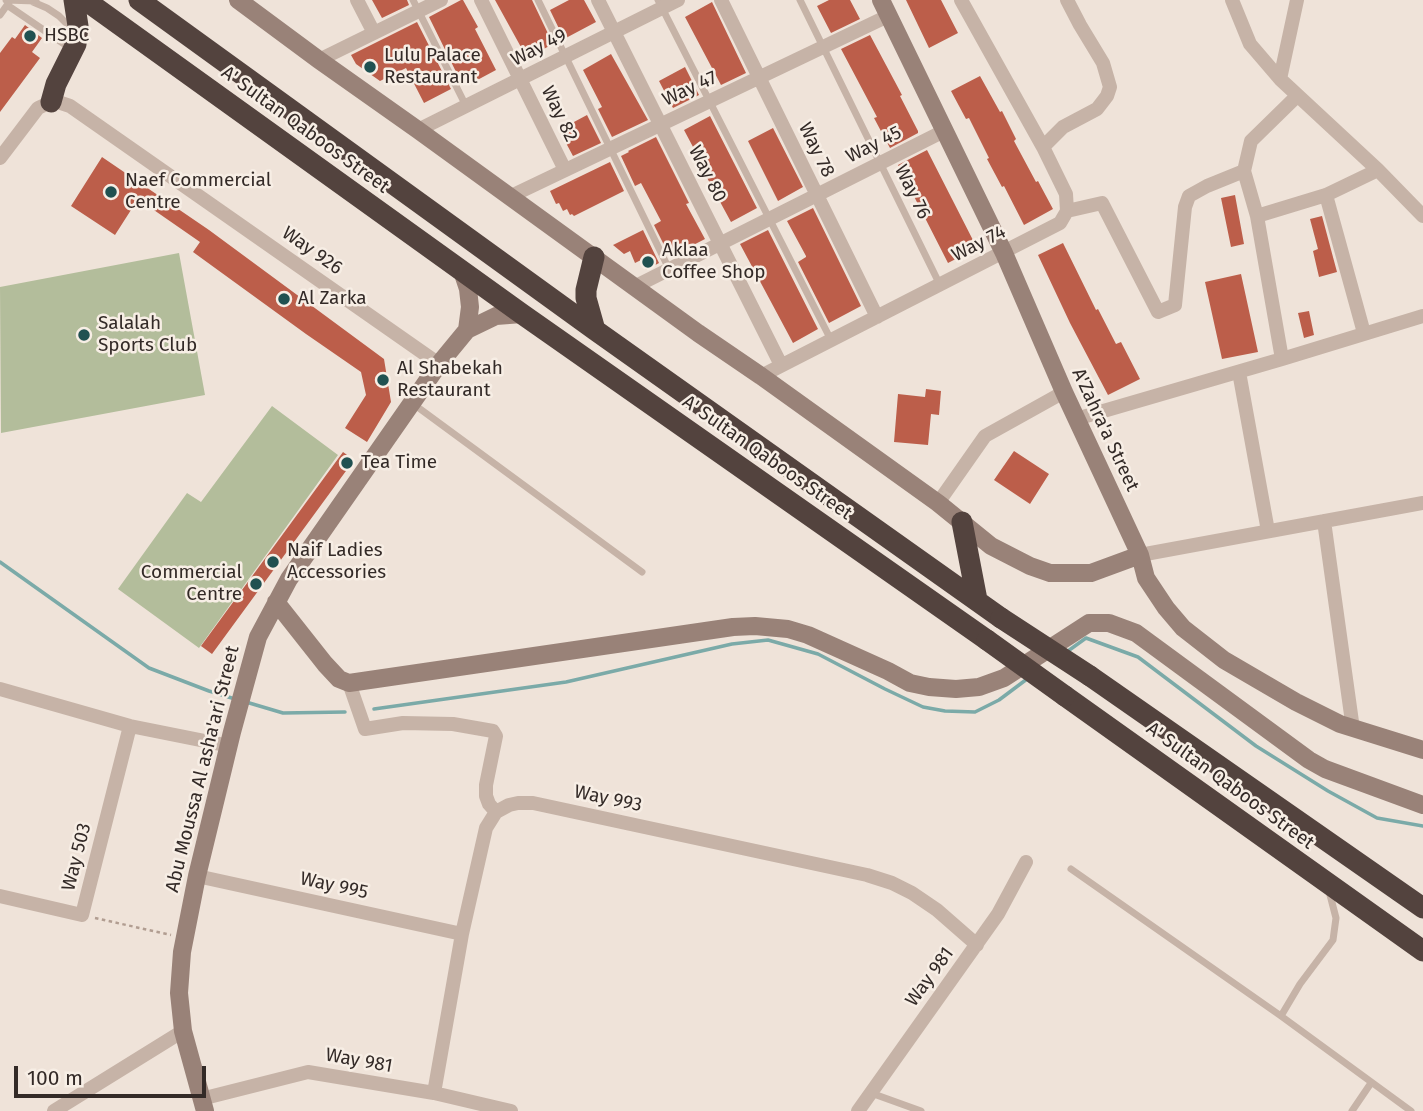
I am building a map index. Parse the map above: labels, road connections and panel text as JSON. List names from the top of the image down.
{
  "streets": {
    "highway": ["A' Sultan Qaboos Street"],
    "street": [
      "Way 49",
      "Way 47",
      "Way 82",
      "Way 45",
      "Way 78",
      "Way 80",
      "Way 74",
      "Way 926",
      "A'Zahra'a Street",
      "Abu Moussa Al asha'ari Street",
      "Way 993",
      "Way 503",
      "Way 995",
      "Way 981"
    ],
    "lane": ["Way 76"]
  },
  "crossings": [
    ["Way 49", "Way 82"],
    ["Way 49", "Way 80"],
    ["Way 47", "Way 82"],
    ["Way 47", "Way 78"],
    ["Way 47", "Way 80"],
    ["Way 47", "Way 76"],
    ["Way 47", "A'Zahra'a Street"],
    ["A' Sultan Qaboos Street", "Abu Moussa Al asha'ari Street"],
    ["Way 45", "Way 78"],
    ["Way 45", "Way 80"],
    ["Way 45", "Way 76"],
    ["Way 45", "A'Zahra'a Street"],
    ["Way 78", "Way 74"],
    ["Way 80", "Way 74"],
    ["Way 76", "Way 74"],
    ["Way 74", "A'Zahra'a Street"],
    ["Way 926", "Abu Moussa Al asha'ari Street"],
    ["Abu Moussa Al asha'ari Street", "Way 995"],
    ["Abu Moussa Al asha'ari Street", "Way 981"],
    ["Way 993", "Way 981"]
  ],
  "places": [
    "HSBC",
    "Lulu Palace Restaurant",
    "Naef Commercial Centre",
    "Aklaa Coffee Shop",
    "Al Zarka",
    "Salalah Sports Club",
    "Al Shabekah Restaurant",
    "Tea Time",
    "Naif Ladies Accessories",
    "Commercial Centre"
  ],
  "scale_bar": "100 m"
}
